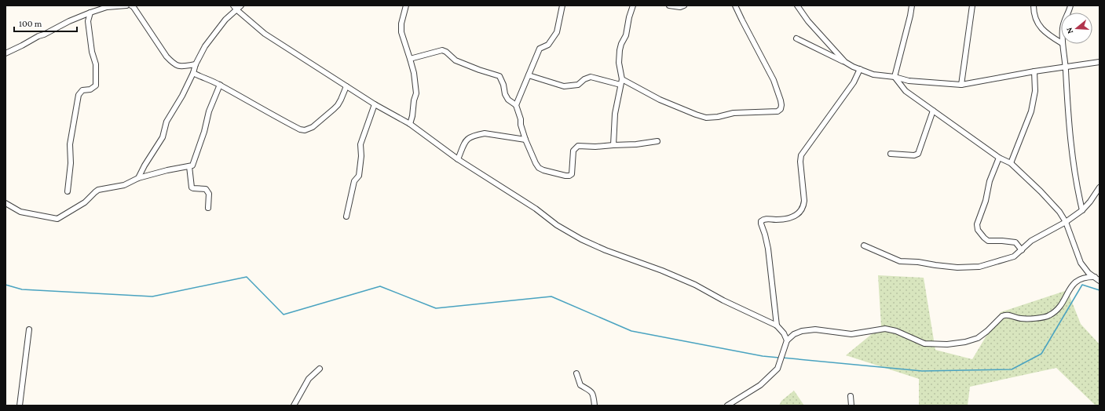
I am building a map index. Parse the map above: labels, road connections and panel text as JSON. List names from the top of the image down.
{
  "scale_bar": "100 m",
  "north": "left"
}
